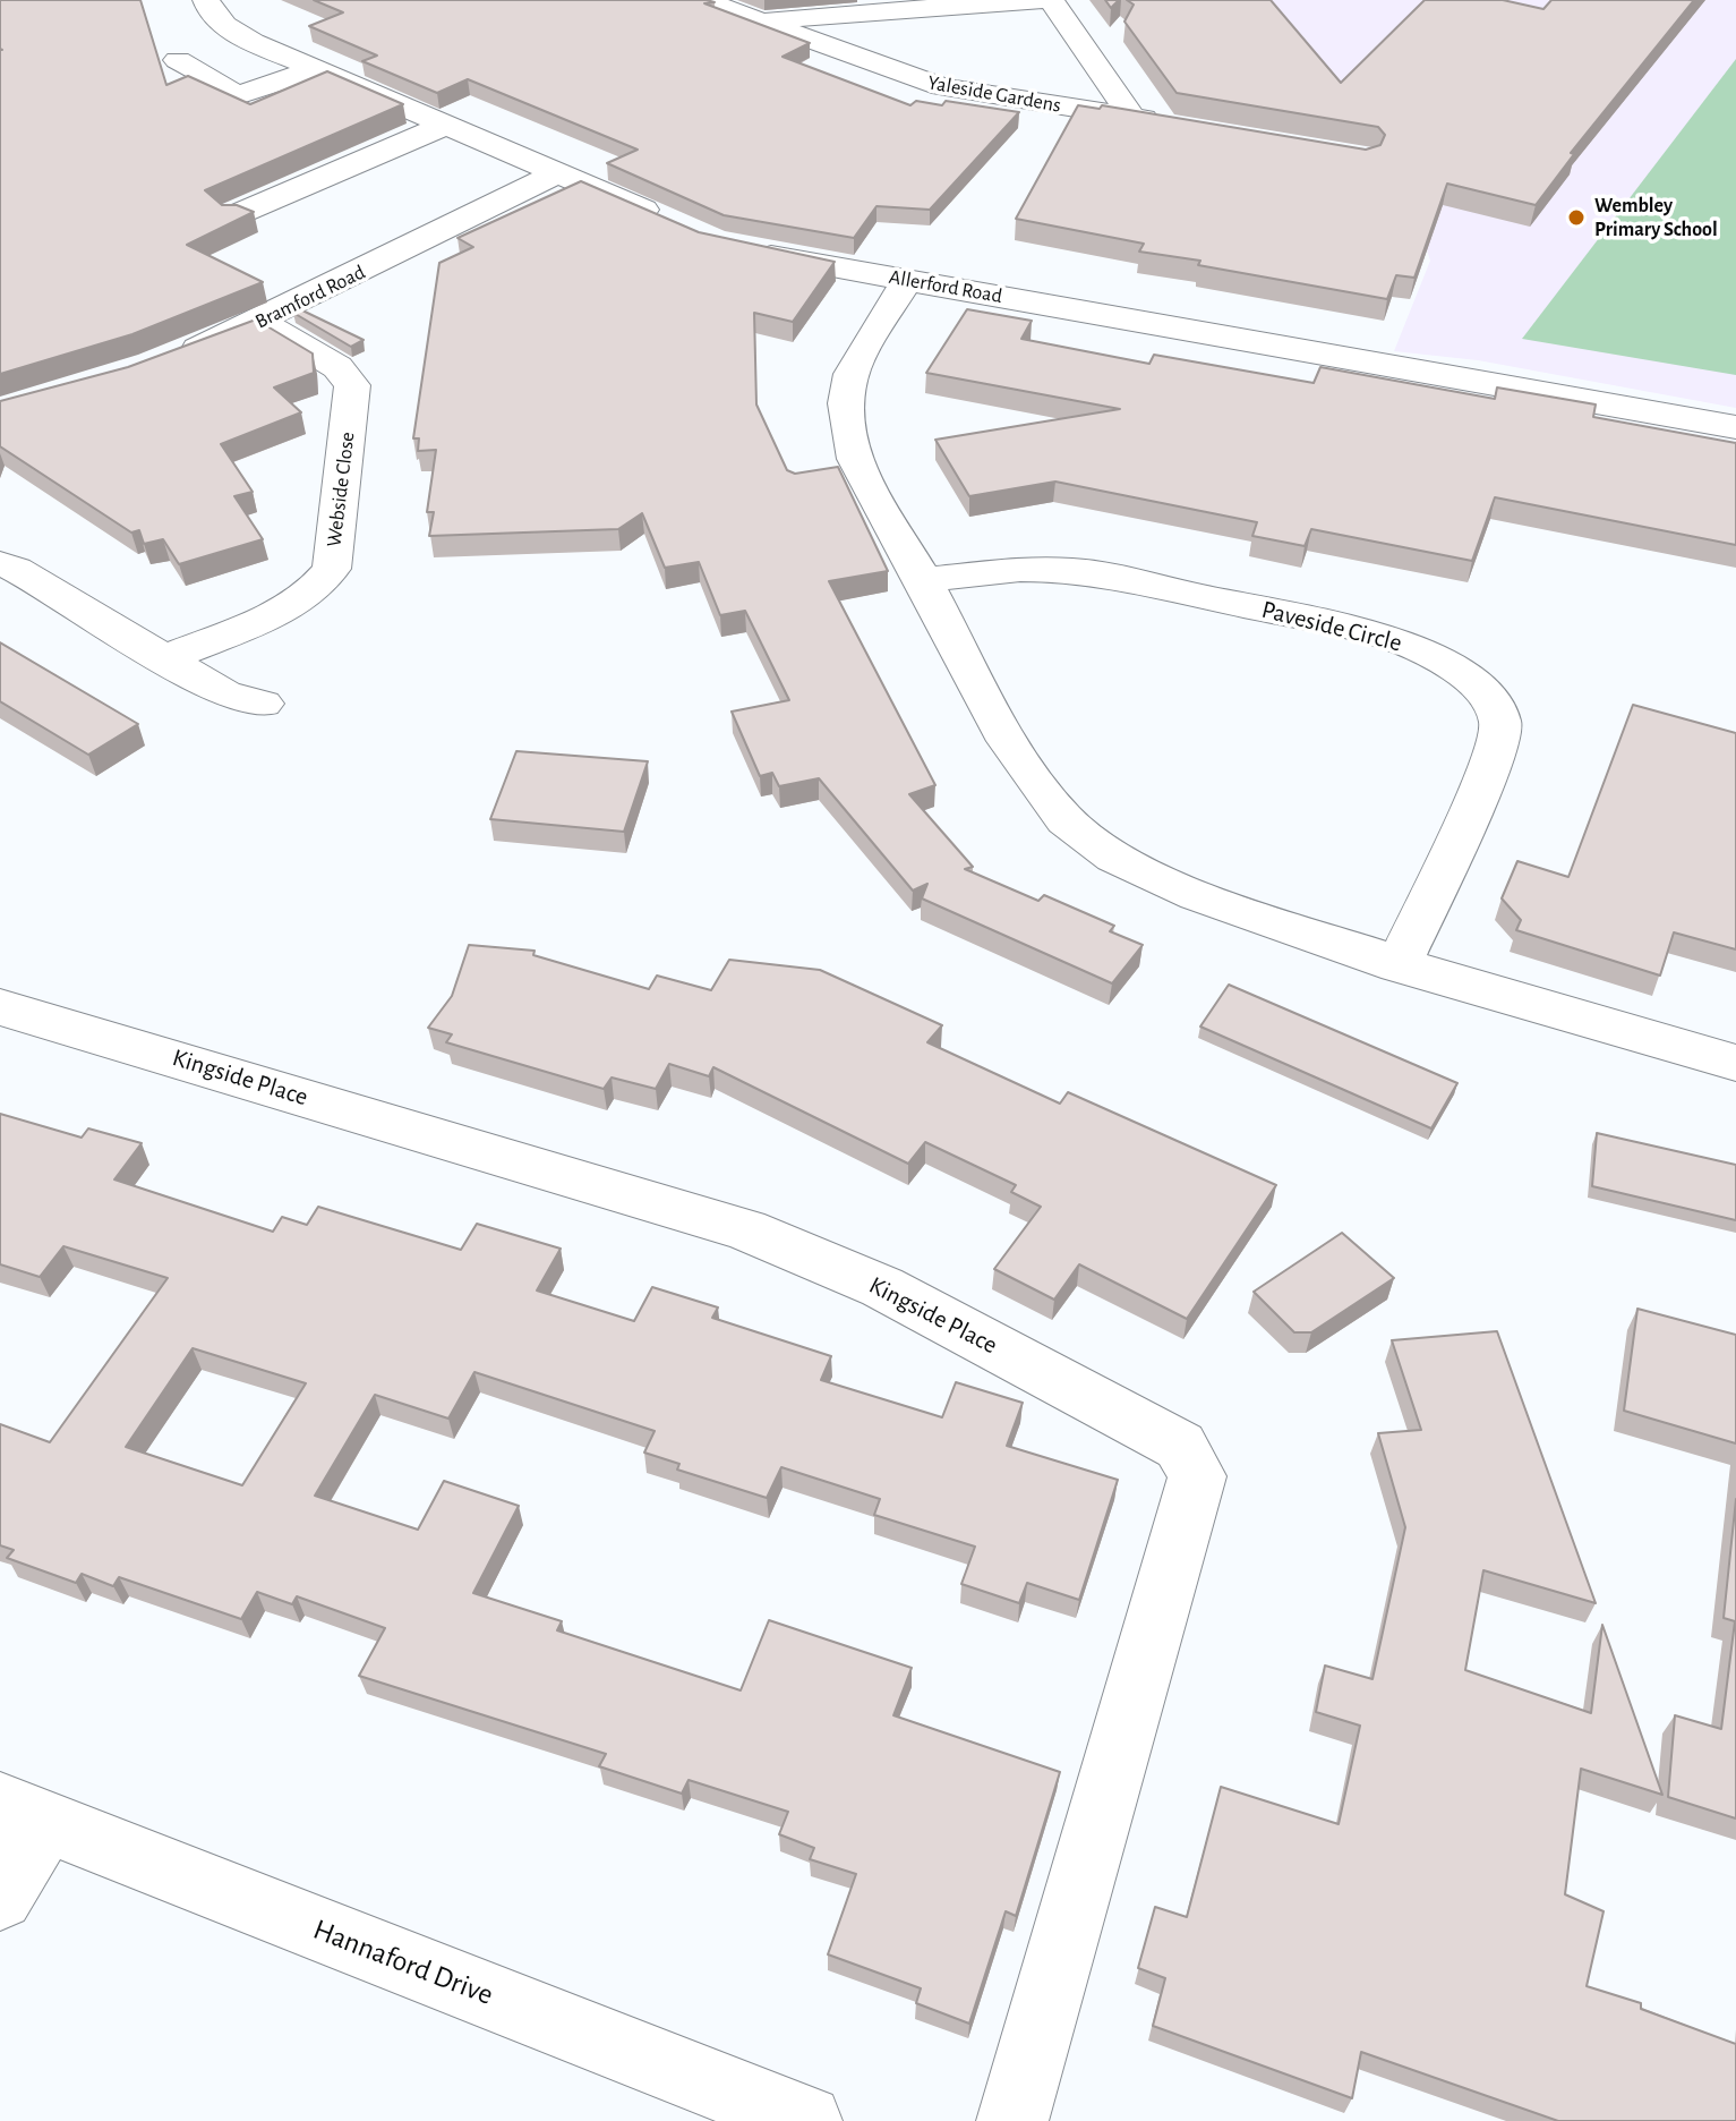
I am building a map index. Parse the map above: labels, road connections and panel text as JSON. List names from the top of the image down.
{
  "streets": {
    "street": [
      "Yaleside Gardens",
      "Allerford Road",
      "Bramford Road",
      "Webside Close",
      "Paveside Circle",
      "Kingside Place",
      "Hannaford Drive"
    ]
  },
  "crossings": [
    ["Bramford Road", "Webside Close"]
  ],
  "places": ["Wembley Primary School"]
}
